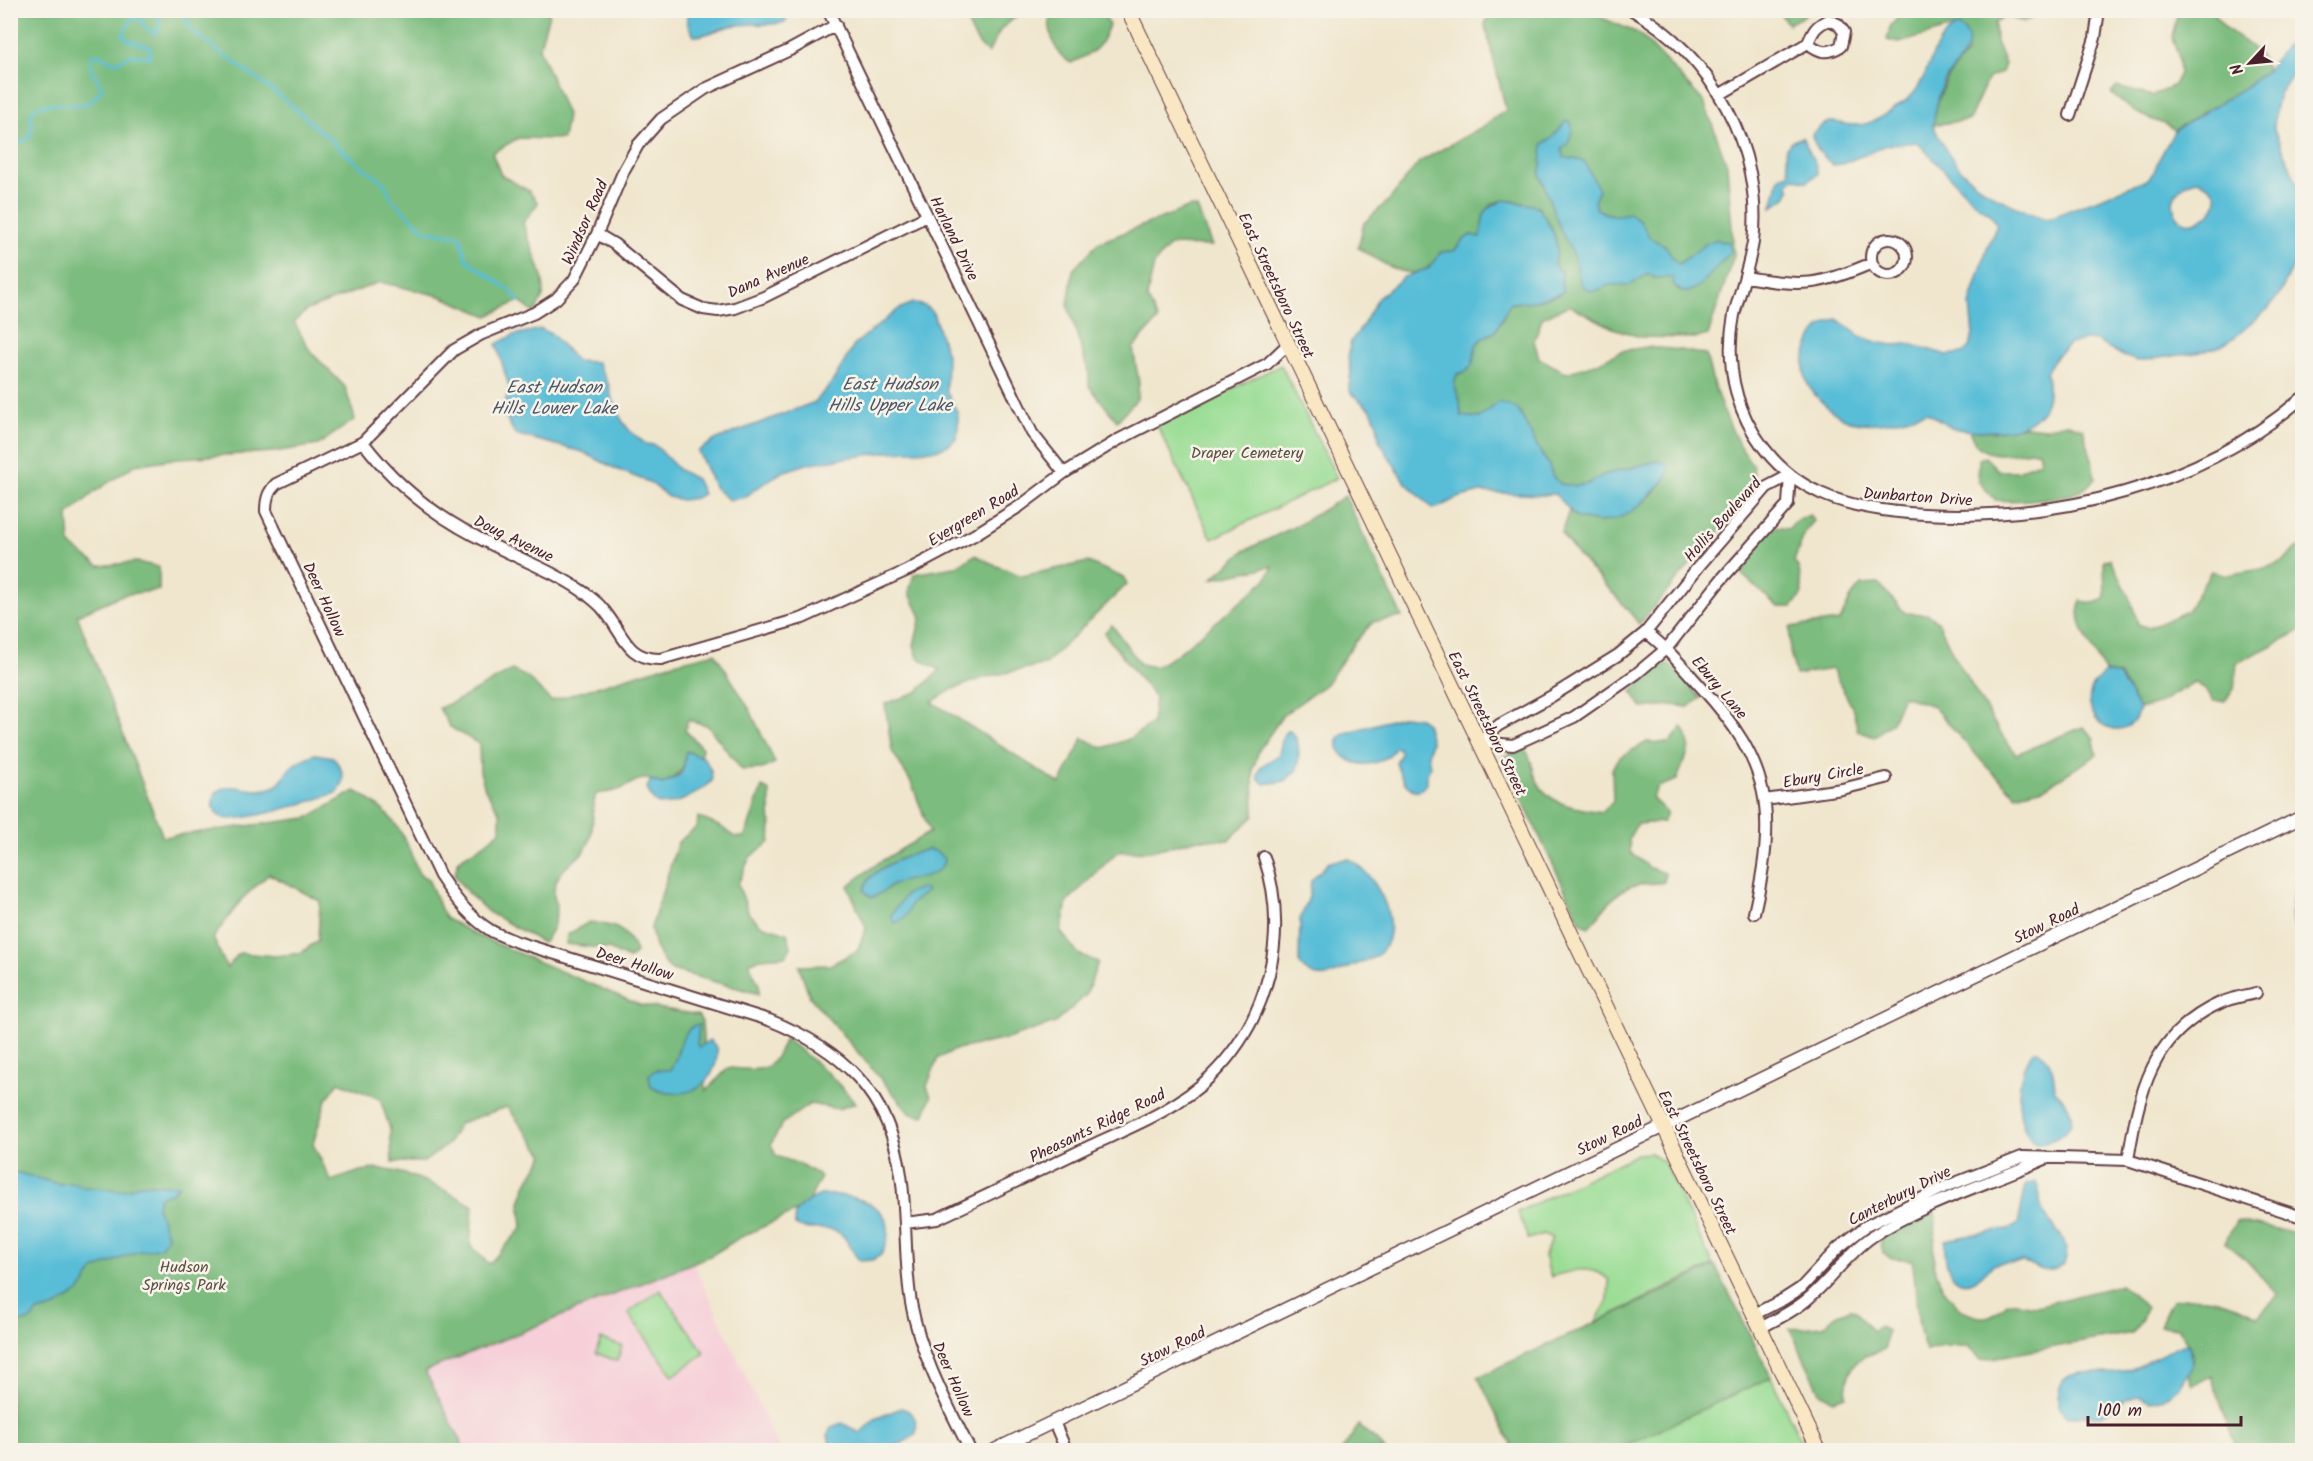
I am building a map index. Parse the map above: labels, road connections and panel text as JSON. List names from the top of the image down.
{
  "streets": {
    "main road": ["East Streetsboro Street"],
    "street": [
      "Windsor Road",
      "Harland Drive",
      "Dana Avenue",
      "Dunbarton Drive",
      "Evergreen Road",
      "Hollis Boulevard",
      "Doug Avenue",
      "Deer Hollow",
      "Ebury Lane",
      "Ebury Circle",
      "Stow Road",
      "Pheasants Ridge Road",
      "Canterbury Drive"
    ]
  },
  "crossings": [
    ["Windsor Road", "Harland Drive"],
    ["Windsor Road", "Dana Avenue"],
    ["Windsor Road", "Doug Avenue"],
    ["Windsor Road", "Deer Hollow"],
    ["Harland Drive", "Dana Avenue"],
    ["Harland Drive", "Evergreen Road"],
    ["East Streetsboro Street", "Evergreen Road"],
    ["East Streetsboro Street", "Hollis Boulevard"],
    ["East Streetsboro Street", "Stow Road"],
    ["East Streetsboro Street", "Canterbury Drive"],
    ["Dunbarton Drive", "Hollis Boulevard"],
    ["Evergreen Road", "Doug Avenue"],
    ["Hollis Boulevard", "Ebury Lane"],
    ["Deer Hollow", "Pheasants Ridge Road"],
    ["Ebury Lane", "Ebury Circle"]
  ],
  "water": ["East Hudson Hills Upper Lake", "East Hudson Hills Lower Lake"],
  "parks": ["Draper Cemetery", "Hudson Springs Park"],
  "scale_bar": "100 m",
  "north": "bottom left"
}
